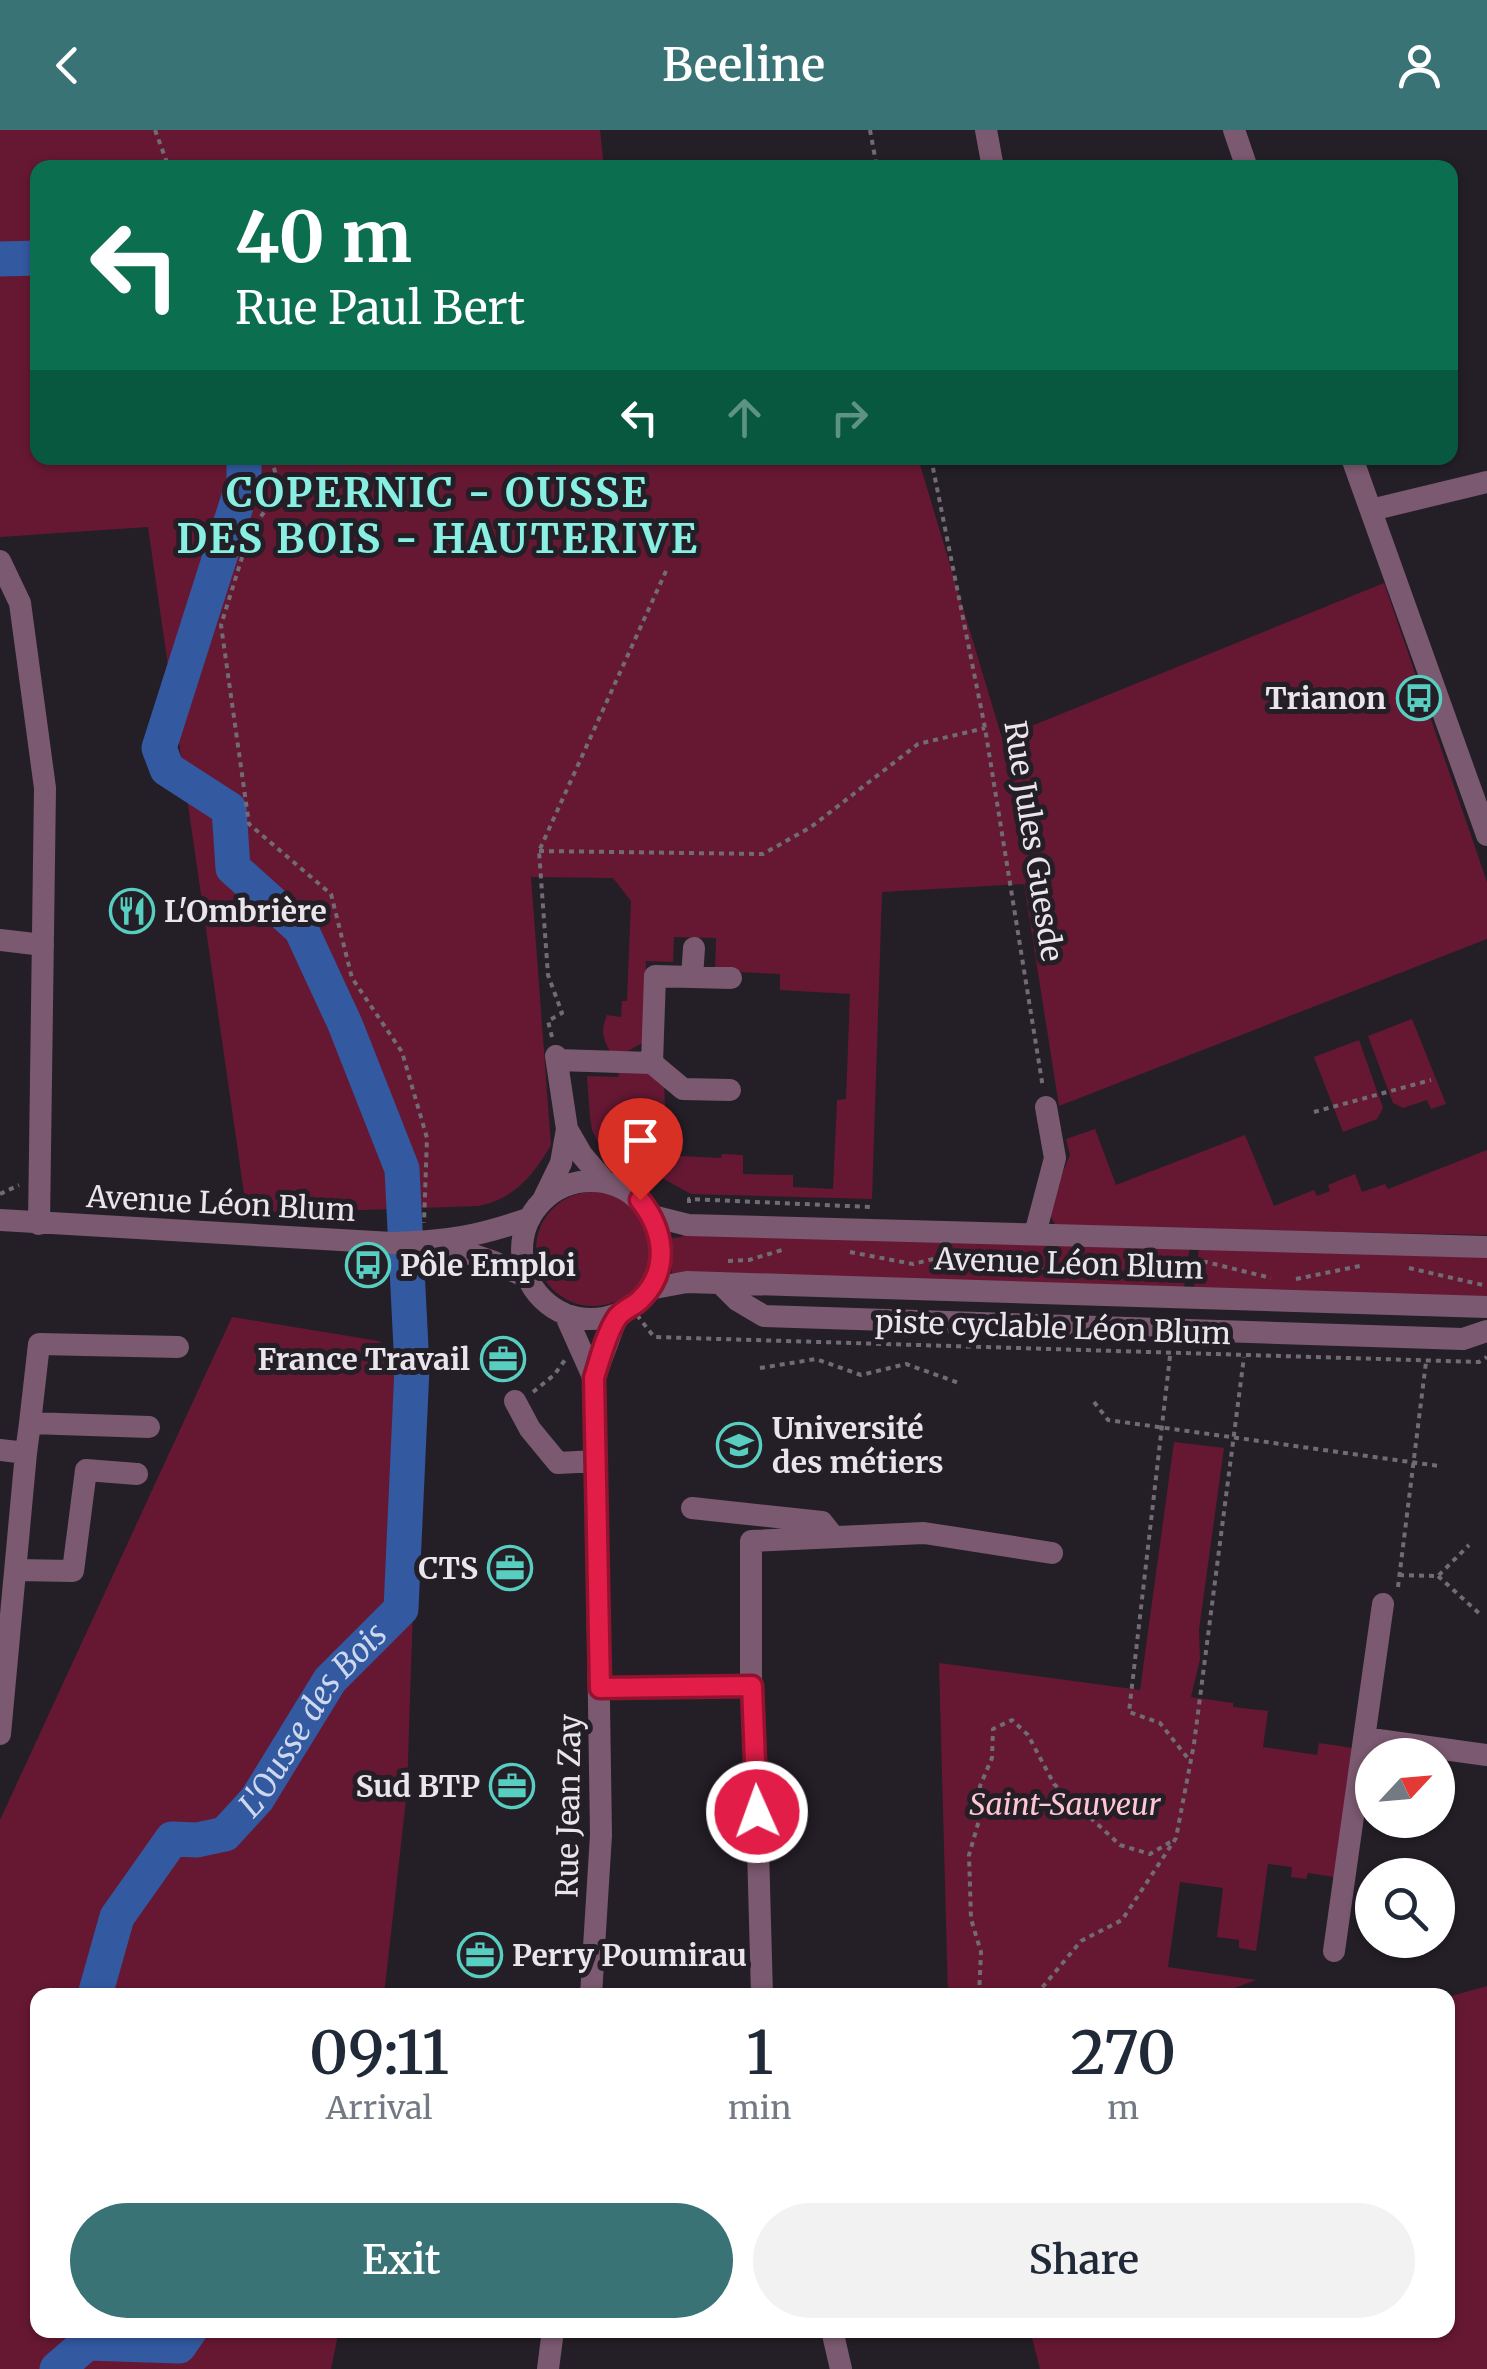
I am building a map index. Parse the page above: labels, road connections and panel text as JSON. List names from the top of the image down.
{
  "streets": {
    "street": ["Avenue Léon Blum", "Rue Jean Zay"],
    "path": ["Rue Jules Guesde", "piste cyclable Léon Blum"]
  },
  "crossings": [
    ["Avenue Léon Blum", "piste cyclable Léon Blum"],
    ["Avenue Léon Blum", "Rue Jean Zay"],
    ["piste cyclable Léon Blum", "Rue Jean Zay"]
  ],
  "districts": ["COPERNIC - OUSSE DES BOIS - HAUTERIVE"],
  "water": ["L'Ousse des Bois"],
  "parks": ["Saint-Sauveur"],
  "places": {
    "bus stop": ["Trianon", "Pôle Emploi"],
    "restaurant": ["L'Ombrière"],
    "office": [
      "France Travail",
      "CTS",
      "Sud BTP",
      "Perry Poumirau"
    ],
    "school or university": ["Université des métiers"]
  },
  "north": "top right",
  "page": {
    "header": "Beeline",
    "turn": ["40 m", "Rue Paul Bert"],
    "eta": [
      "09:11",
      "Arrival",
      "1",
      "min",
      "270",
      "m"
    ],
    "buttons": ["Exit", "Share"]
  }
}
